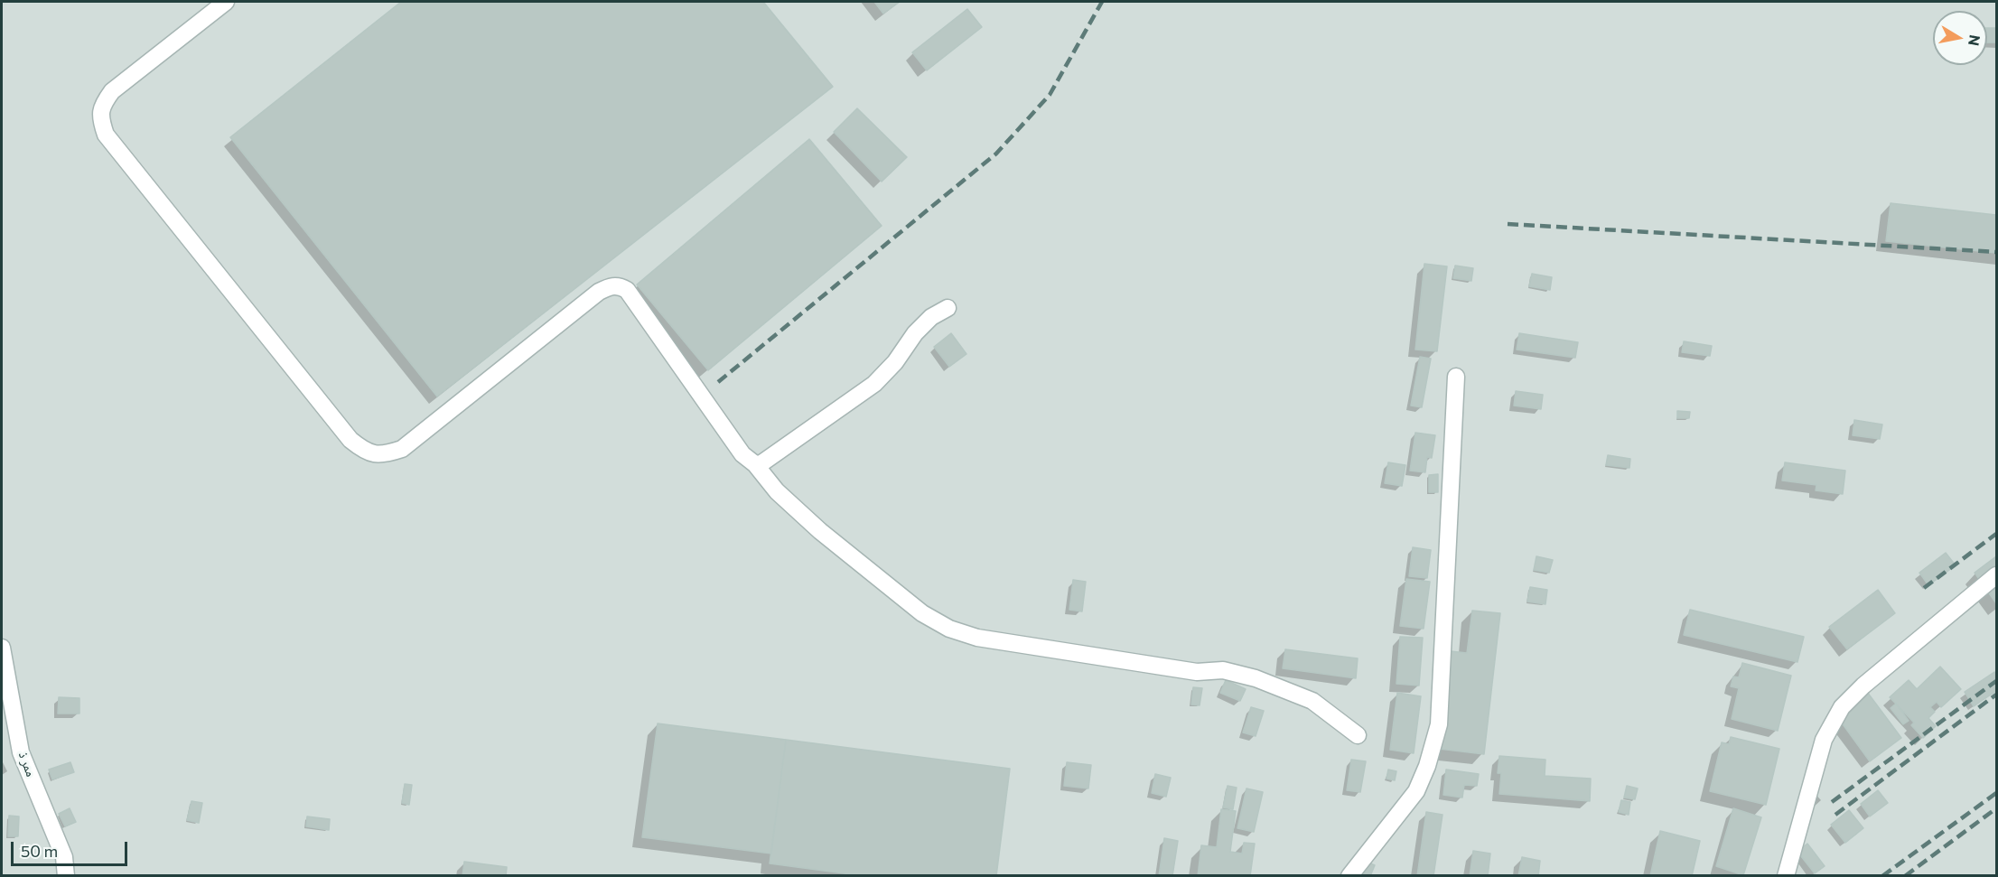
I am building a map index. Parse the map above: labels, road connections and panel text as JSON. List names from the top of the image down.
{
  "streets": {
    "street": ["ممر ذ"]
  },
  "scale_bar": "50 m",
  "north": "right"
}
